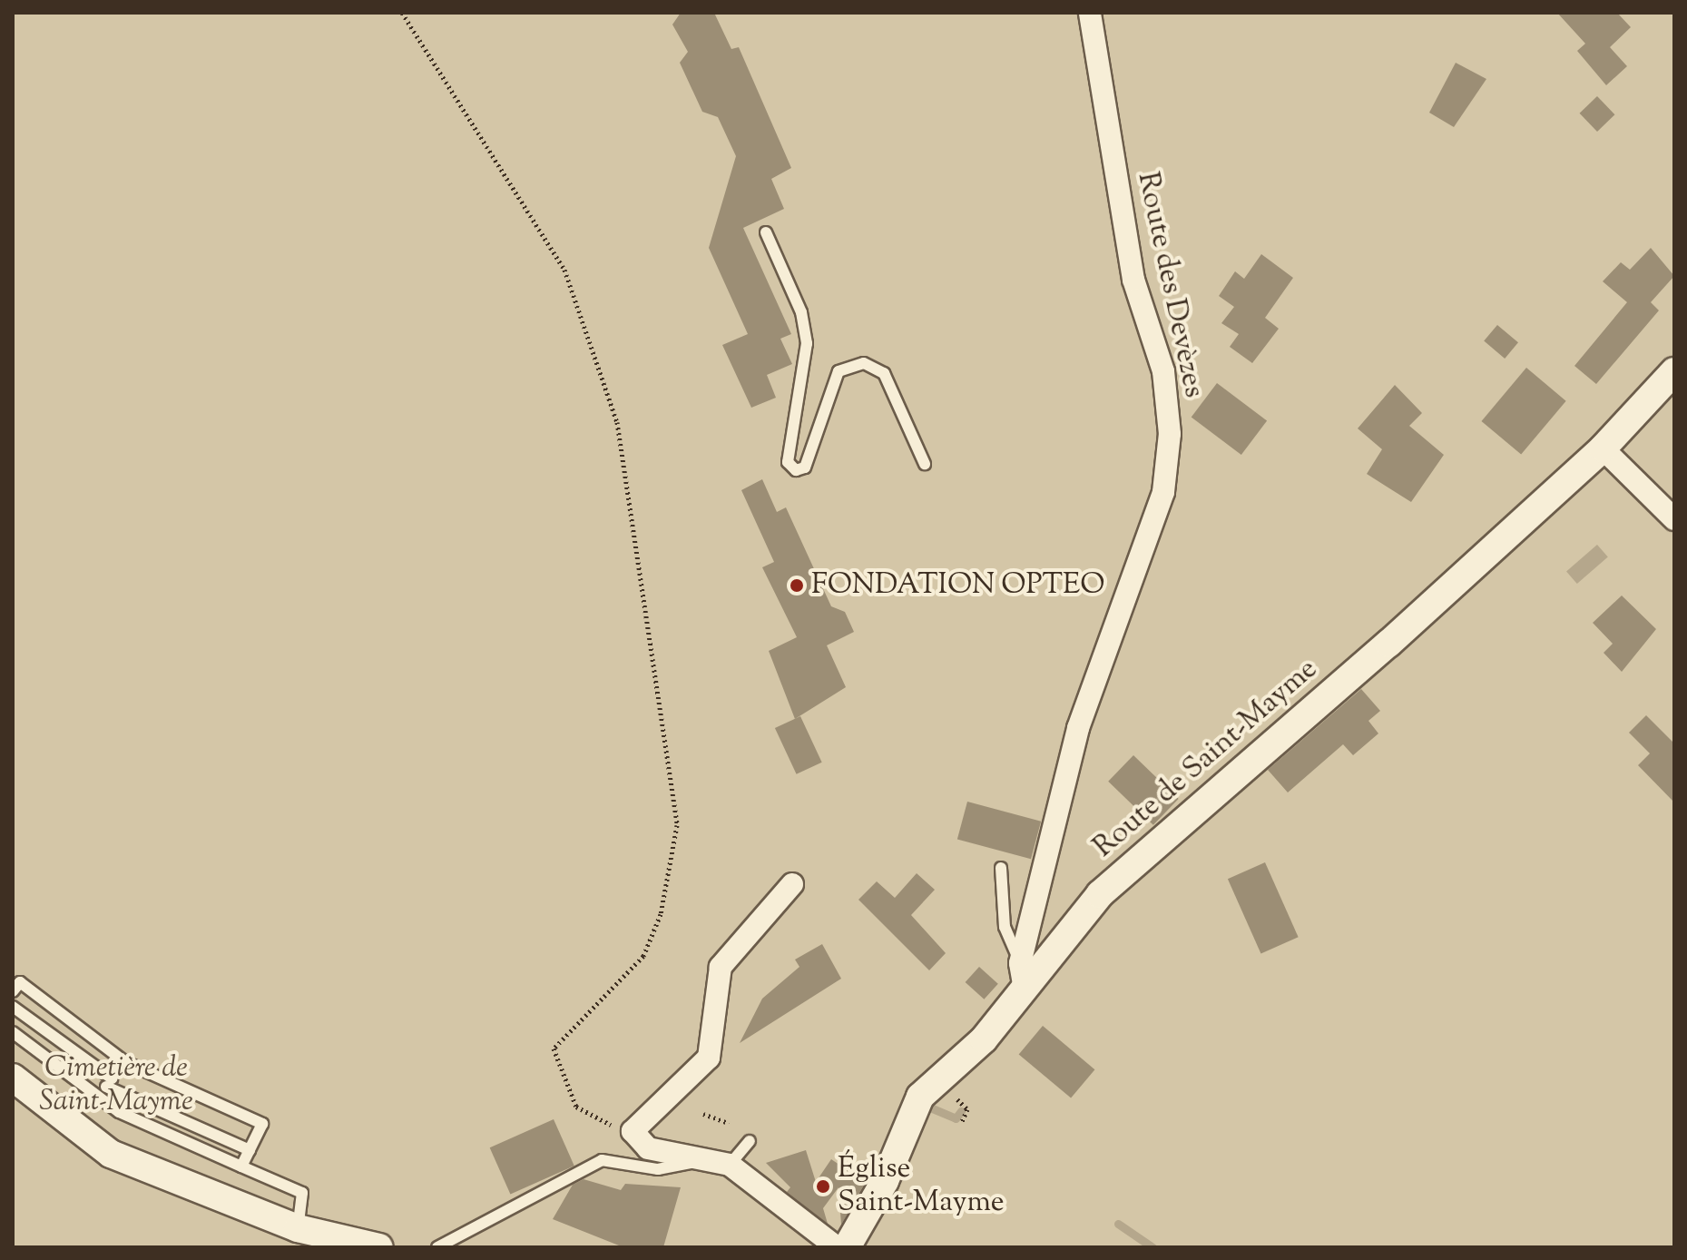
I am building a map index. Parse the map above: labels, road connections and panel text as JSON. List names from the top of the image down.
{
  "streets": {
    "street": ["Route des Devèzes", "Route de Saint-Mayme"]
  },
  "crossings": [
    ["Route des Devèzes", "Route de Saint-Mayme"]
  ],
  "parks": ["Cimetière de Saint-Mayme"],
  "places": ["FONDATION OPTEO", "Église Saint-Mayme"]
}
